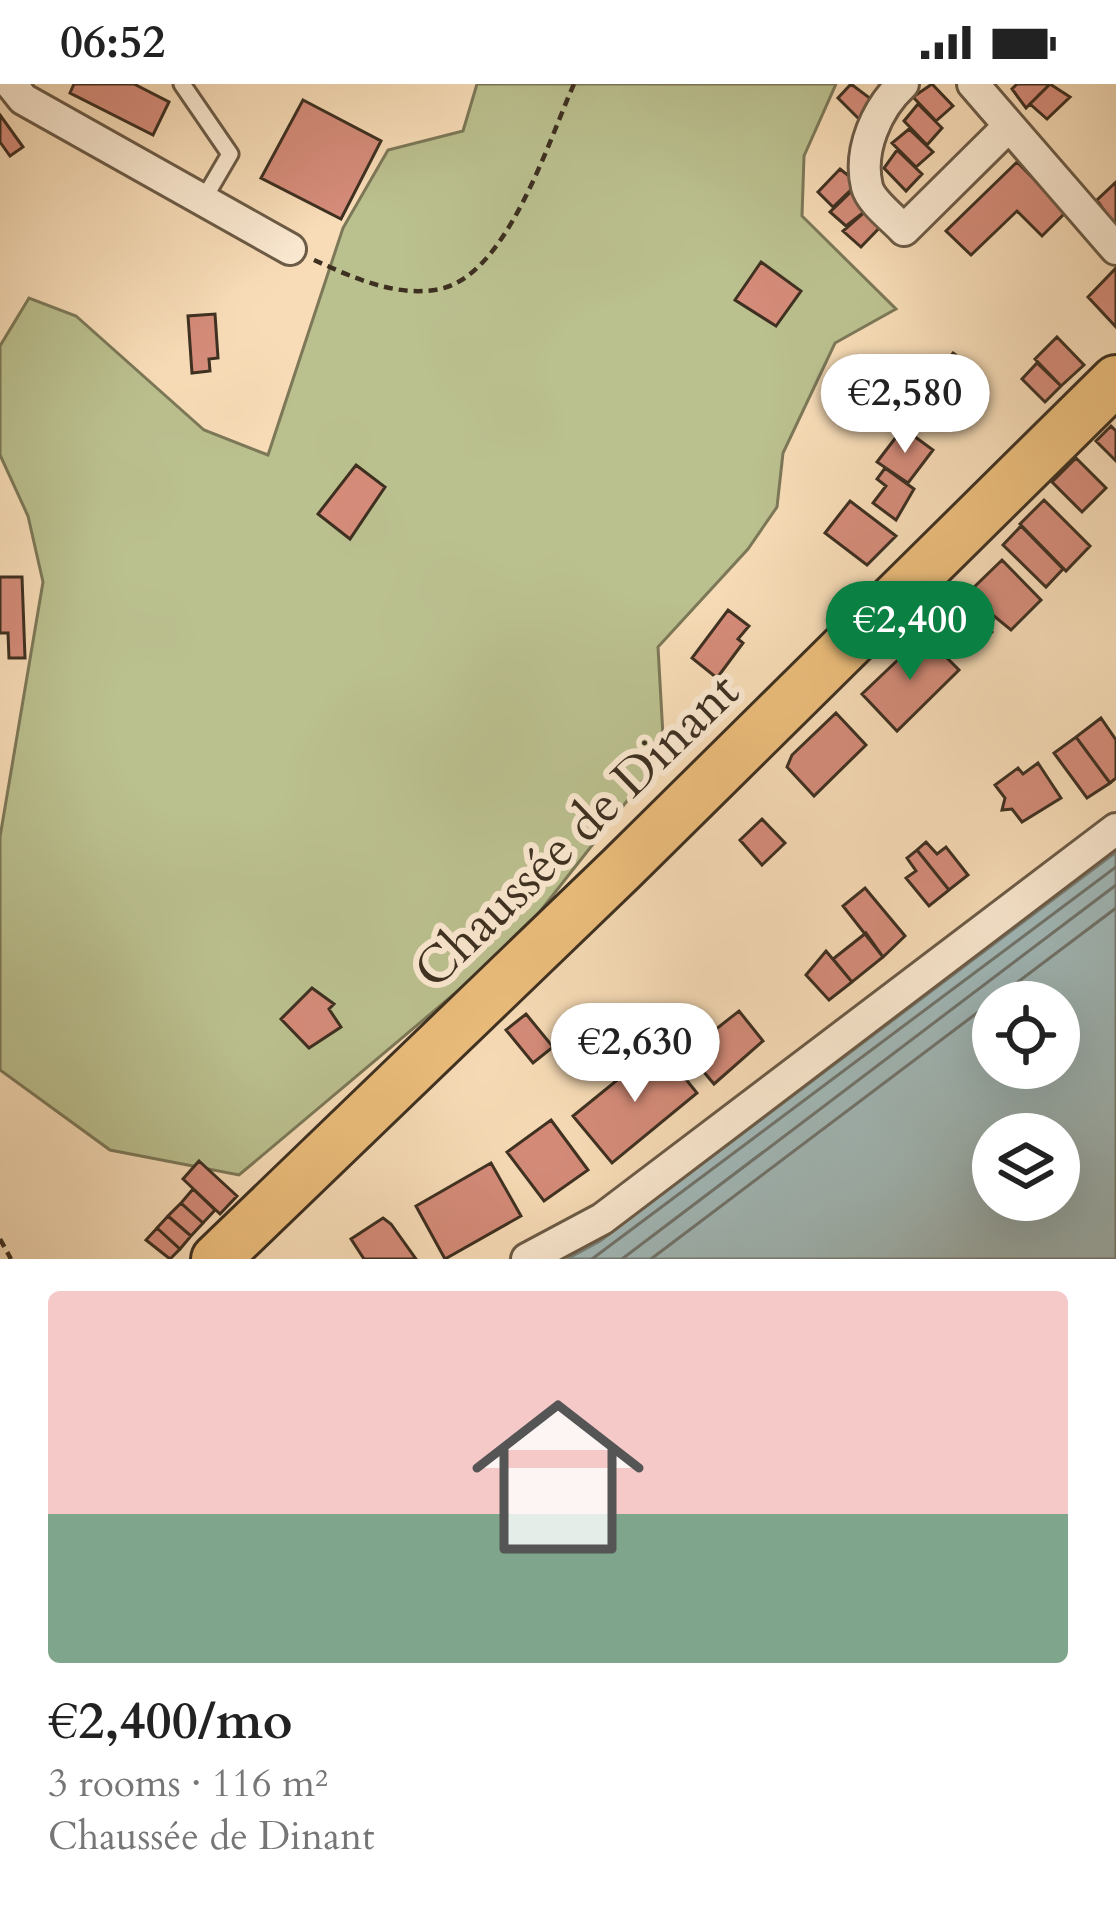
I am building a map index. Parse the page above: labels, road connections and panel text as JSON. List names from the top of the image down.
{
  "streets": {
    "main road": ["Chaussée de Dinant"]
  },
  "page": {
    "status": "06:52",
    "price": ["€2,580", "€2,400", "€2,630"],
    "list": [
      {
        "name": "€2,400/mo",
        "note": "3 rooms · 116 m² · Chaussée de Dinant"
      }
    ]
  }
}
